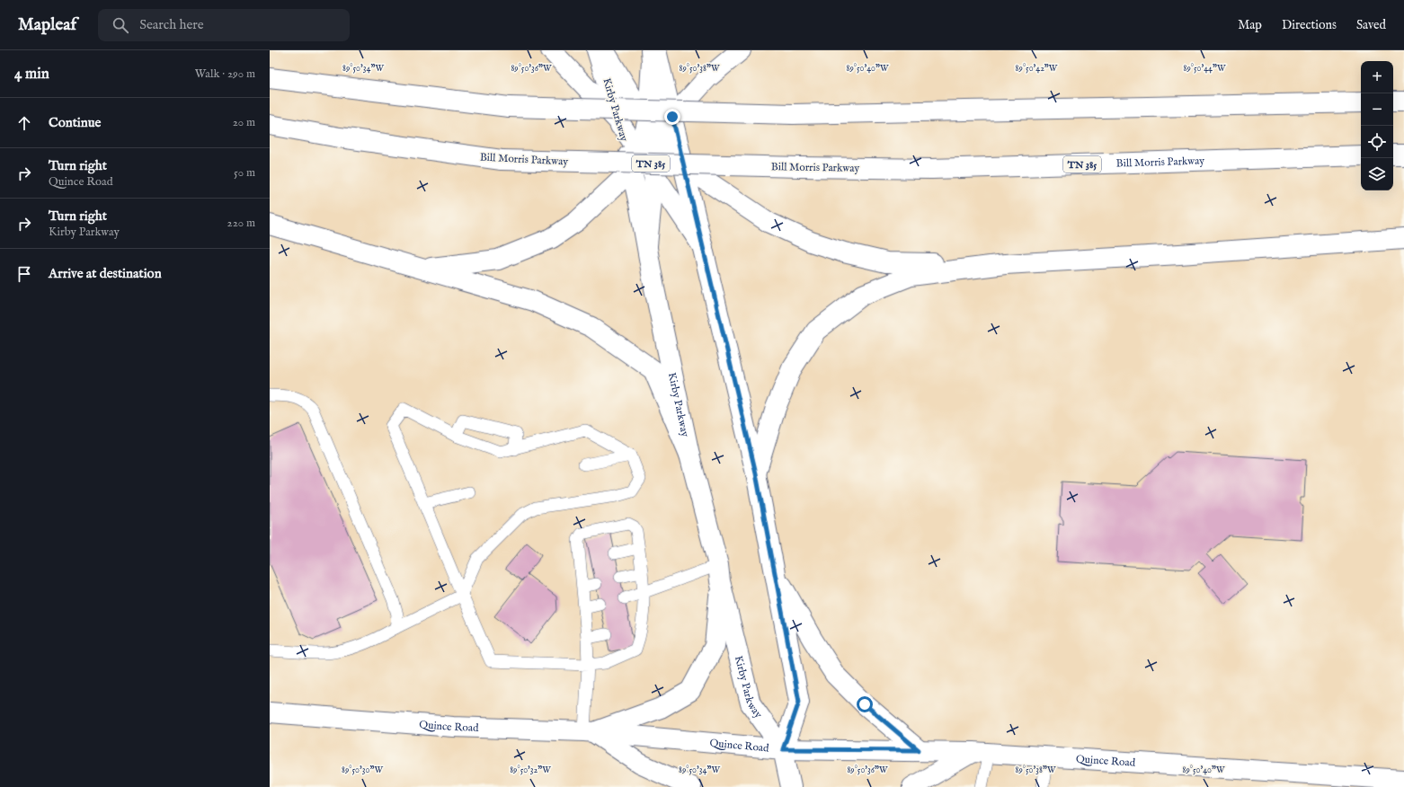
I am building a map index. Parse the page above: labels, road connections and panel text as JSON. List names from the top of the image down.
{
  "streets": {
    "main road": [
      "Kirby Parkway",
      "Bill Morris Parkway",
      "TN 385",
      "Quince Road"
    ]
  },
  "crossings": [
    ["Kirby Parkway", "Quince Road"]
  ],
  "page": {
    "header": "Mapleaf",
    "search": "Search here",
    "nav": ["Map", "Directions", "Saved"],
    "heading": ["4 min", "Walk · 290 m"],
    "map_buttons": ["+", "−"],
    "list": [
      ["Continue", "20 m"],
      ["Turn right", "Quince Road", "50 m"],
      ["Turn right", "Kirby Parkway", "220 m"],
      "Arrive at destination"
    ]
  },
  "coordinates": [
    "89°50'34\"W",
    "89°50'36\"W",
    "89°50'38\"W",
    "89°50'40\"W",
    "89°50'42\"W",
    "89°50'44\"W",
    "89°50'30\"W",
    "89°50'32\"W"
  ]
}
